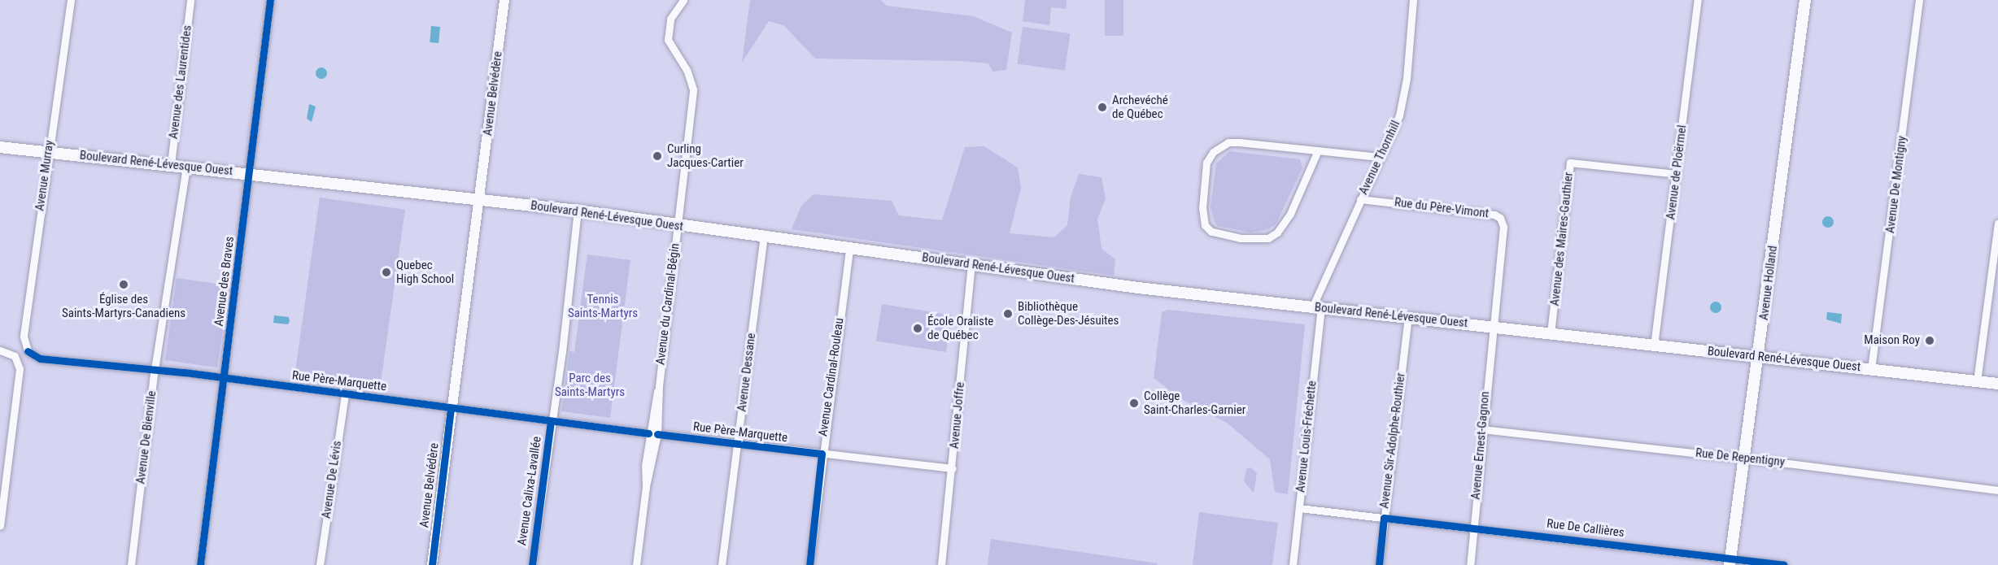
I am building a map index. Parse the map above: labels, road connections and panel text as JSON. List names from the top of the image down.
{
  "streets": {
    "main road": ["Boulevard René-Lévesque Ouest", "Avenue Holland"],
    "street": [
      "Avenue des Laurentides",
      "Avenue Belvédère",
      "Avenue Thornhill",
      "Avenue de Ploërmel",
      "Avenue Murray",
      "Avenue De Montigny",
      "Rue du Père-Vimont",
      "Avenue des Maires-Gauthier",
      "Avenue des Braves",
      "Avenue du Cardinal-Bégin",
      "Avenue Dessane",
      "Avenue Cardinal-Rouleau",
      "Rue Père-Marquette",
      "Avenue Joffre",
      "Avenue Louis-Fréchette",
      "Avenue De Bienville",
      "Avenue Sir-Adolphe-Routhier",
      "Avenue Ernest-Gagnon",
      "Rue De Repentigny",
      "Avenue De Lévis",
      "Avenue Calixa-Lavallée",
      "Rue De Callières"
    ]
  },
  "crossings": [
    ["Avenue des Laurentides", "Boulevard René-Lévesque Ouest"],
    ["Avenue Belvédère", "Boulevard René-Lévesque Ouest"],
    ["Avenue Belvédère", "Rue Père-Marquette"],
    ["Avenue Thornhill", "Boulevard René-Lévesque Ouest"],
    ["Avenue Thornhill", "Rue du Père-Vimont"],
    ["Avenue Thornhill", "Avenue Louis-Fréchette"],
    ["Boulevard René-Lévesque Ouest", "Avenue de Ploërmel"],
    ["Boulevard René-Lévesque Ouest", "Avenue Murray"],
    ["Boulevard René-Lévesque Ouest", "Avenue De Montigny"],
    ["Boulevard René-Lévesque Ouest", "Rue du Père-Vimont"],
    ["Boulevard René-Lévesque Ouest", "Avenue des Maires-Gauthier"],
    ["Boulevard René-Lévesque Ouest", "Avenue des Braves"],
    ["Boulevard René-Lévesque Ouest", "Avenue Holland"],
    ["Boulevard René-Lévesque Ouest", "Avenue du Cardinal-Bégin"],
    ["Boulevard René-Lévesque Ouest", "Avenue Dessane"],
    ["Boulevard René-Lévesque Ouest", "Avenue Cardinal-Rouleau"],
    ["Boulevard René-Lévesque Ouest", "Avenue Joffre"],
    ["Boulevard René-Lévesque Ouest", "Avenue Louis-Fréchette"],
    ["Boulevard René-Lévesque Ouest", "Avenue De Bienville"],
    ["Boulevard René-Lévesque Ouest", "Avenue Sir-Adolphe-Routhier"],
    ["Boulevard René-Lévesque Ouest", "Avenue Ernest-Gagnon"],
    ["Boulevard René-Lévesque Ouest", "Avenue Calixa-Lavallée"],
    ["Avenue de Ploërmel", "Avenue des Maires-Gauthier"],
    ["Avenue Murray", "Rue Père-Marquette"],
    ["Rue du Père-Vimont", "Avenue Ernest-Gagnon"],
    ["Avenue des Braves", "Rue Père-Marquette"],
    ["Avenue Holland", "Rue De Repentigny"],
    ["Avenue Holland", "Rue De Callières"],
    ["Avenue du Cardinal-Bégin", "Rue Père-Marquette"],
    ["Avenue Dessane", "Rue Père-Marquette"],
    ["Avenue Cardinal-Rouleau", "Rue Père-Marquette"],
    ["Rue Père-Marquette", "Avenue Joffre"],
    ["Rue Père-Marquette", "Avenue De Bienville"],
    ["Rue Père-Marquette", "Avenue De Lévis"],
    ["Rue Père-Marquette", "Avenue Calixa-Lavallée"],
    ["Avenue Louis-Fréchette", "Rue De Callières"],
    ["Avenue Sir-Adolphe-Routhier", "Rue De Callières"],
    ["Avenue Ernest-Gagnon", "Rue De Repentigny"],
    ["Avenue Ernest-Gagnon", "Rue De Callières"]
  ],
  "parks": ["Tennis Saints-Martyrs", "Parc des Saints-Martyrs"],
  "places": [
    "Archevéché de Québec",
    "Curling Jacques-Cartier",
    "Quebec High School",
    "Église des Saints-Martyrs-Canadiens",
    "Bibliothèque Collège-Des-Jésuites",
    "École Oraliste de Québec",
    "Maison Roy",
    "Collège Saint-Charles-Garnier"
  ]
}
